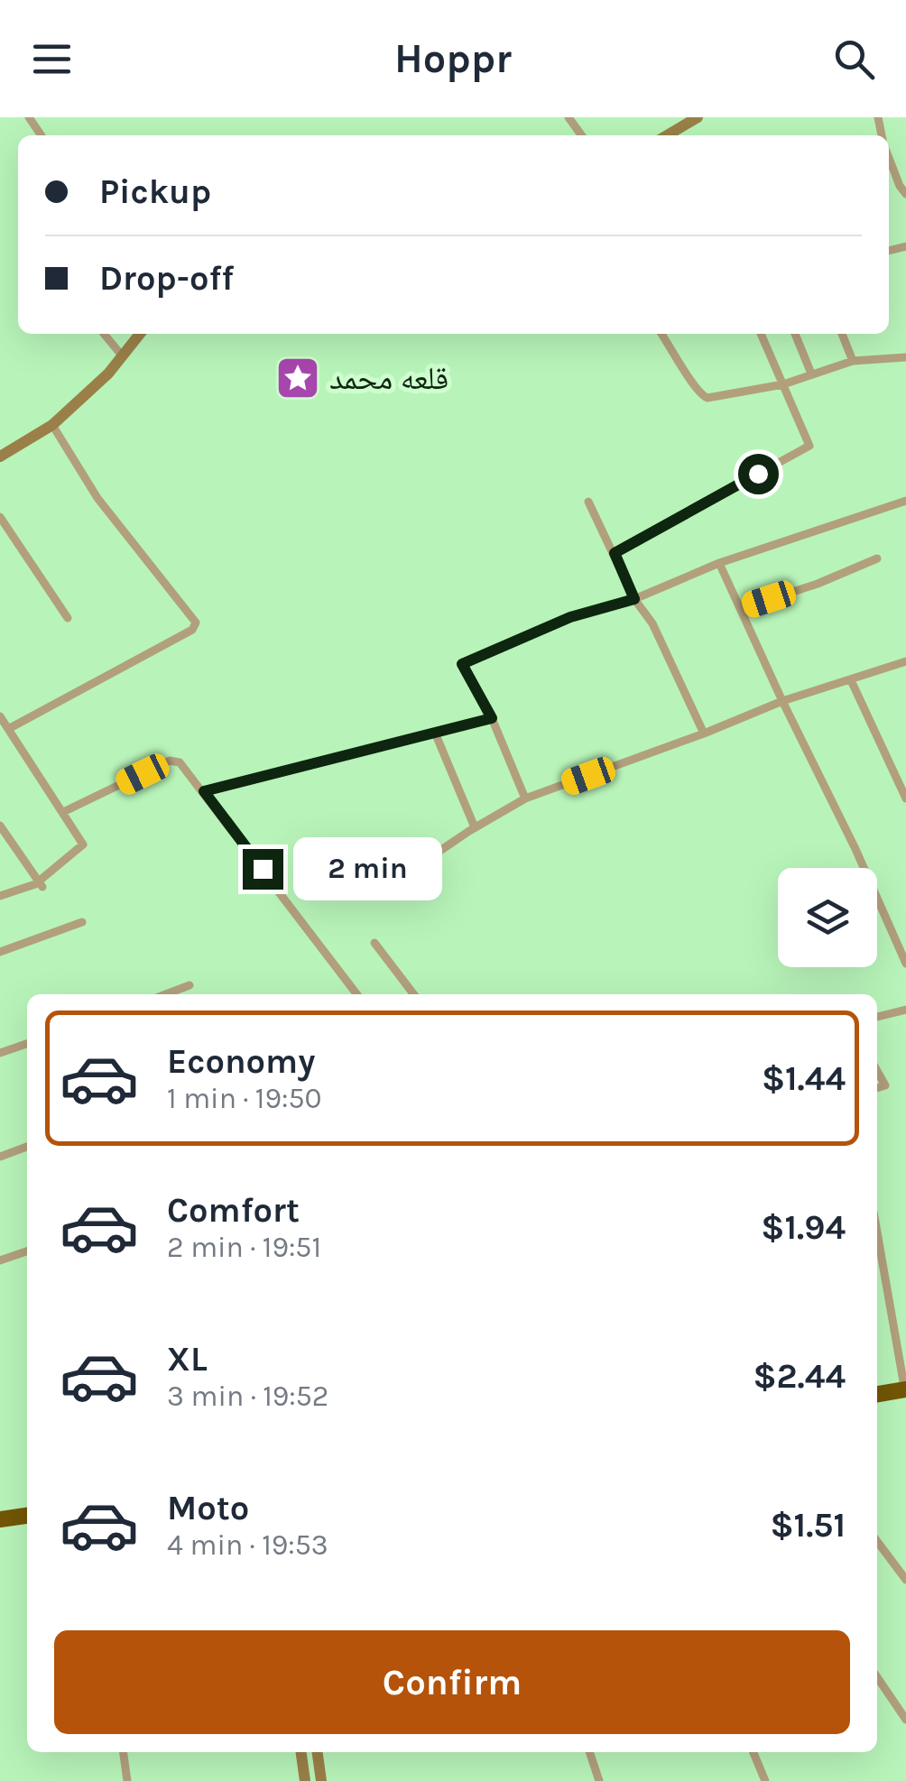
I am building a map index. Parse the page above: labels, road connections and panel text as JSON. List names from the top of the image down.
{
  "places": {
    "place": ["قلعه محمد"]
  },
  "page": {
    "header": "Hoppr",
    "banner": ["Pickup", "Drop-off"],
    "bubble": "2 min",
    "list": [
      {
        "name": "Economy",
        "note": "1 min · 19:50",
        "value": "$1.44"
      },
      {
        "name": "Comfort",
        "note": "2 min · 19:51",
        "value": "$1.94"
      },
      {
        "name": "XL",
        "note": "3 min · 19:52",
        "value": "$2.44"
      },
      {
        "name": "Moto",
        "note": "4 min · 19:53",
        "value": "$1.51"
      }
    ],
    "buttons": "Confirm"
  }
}
